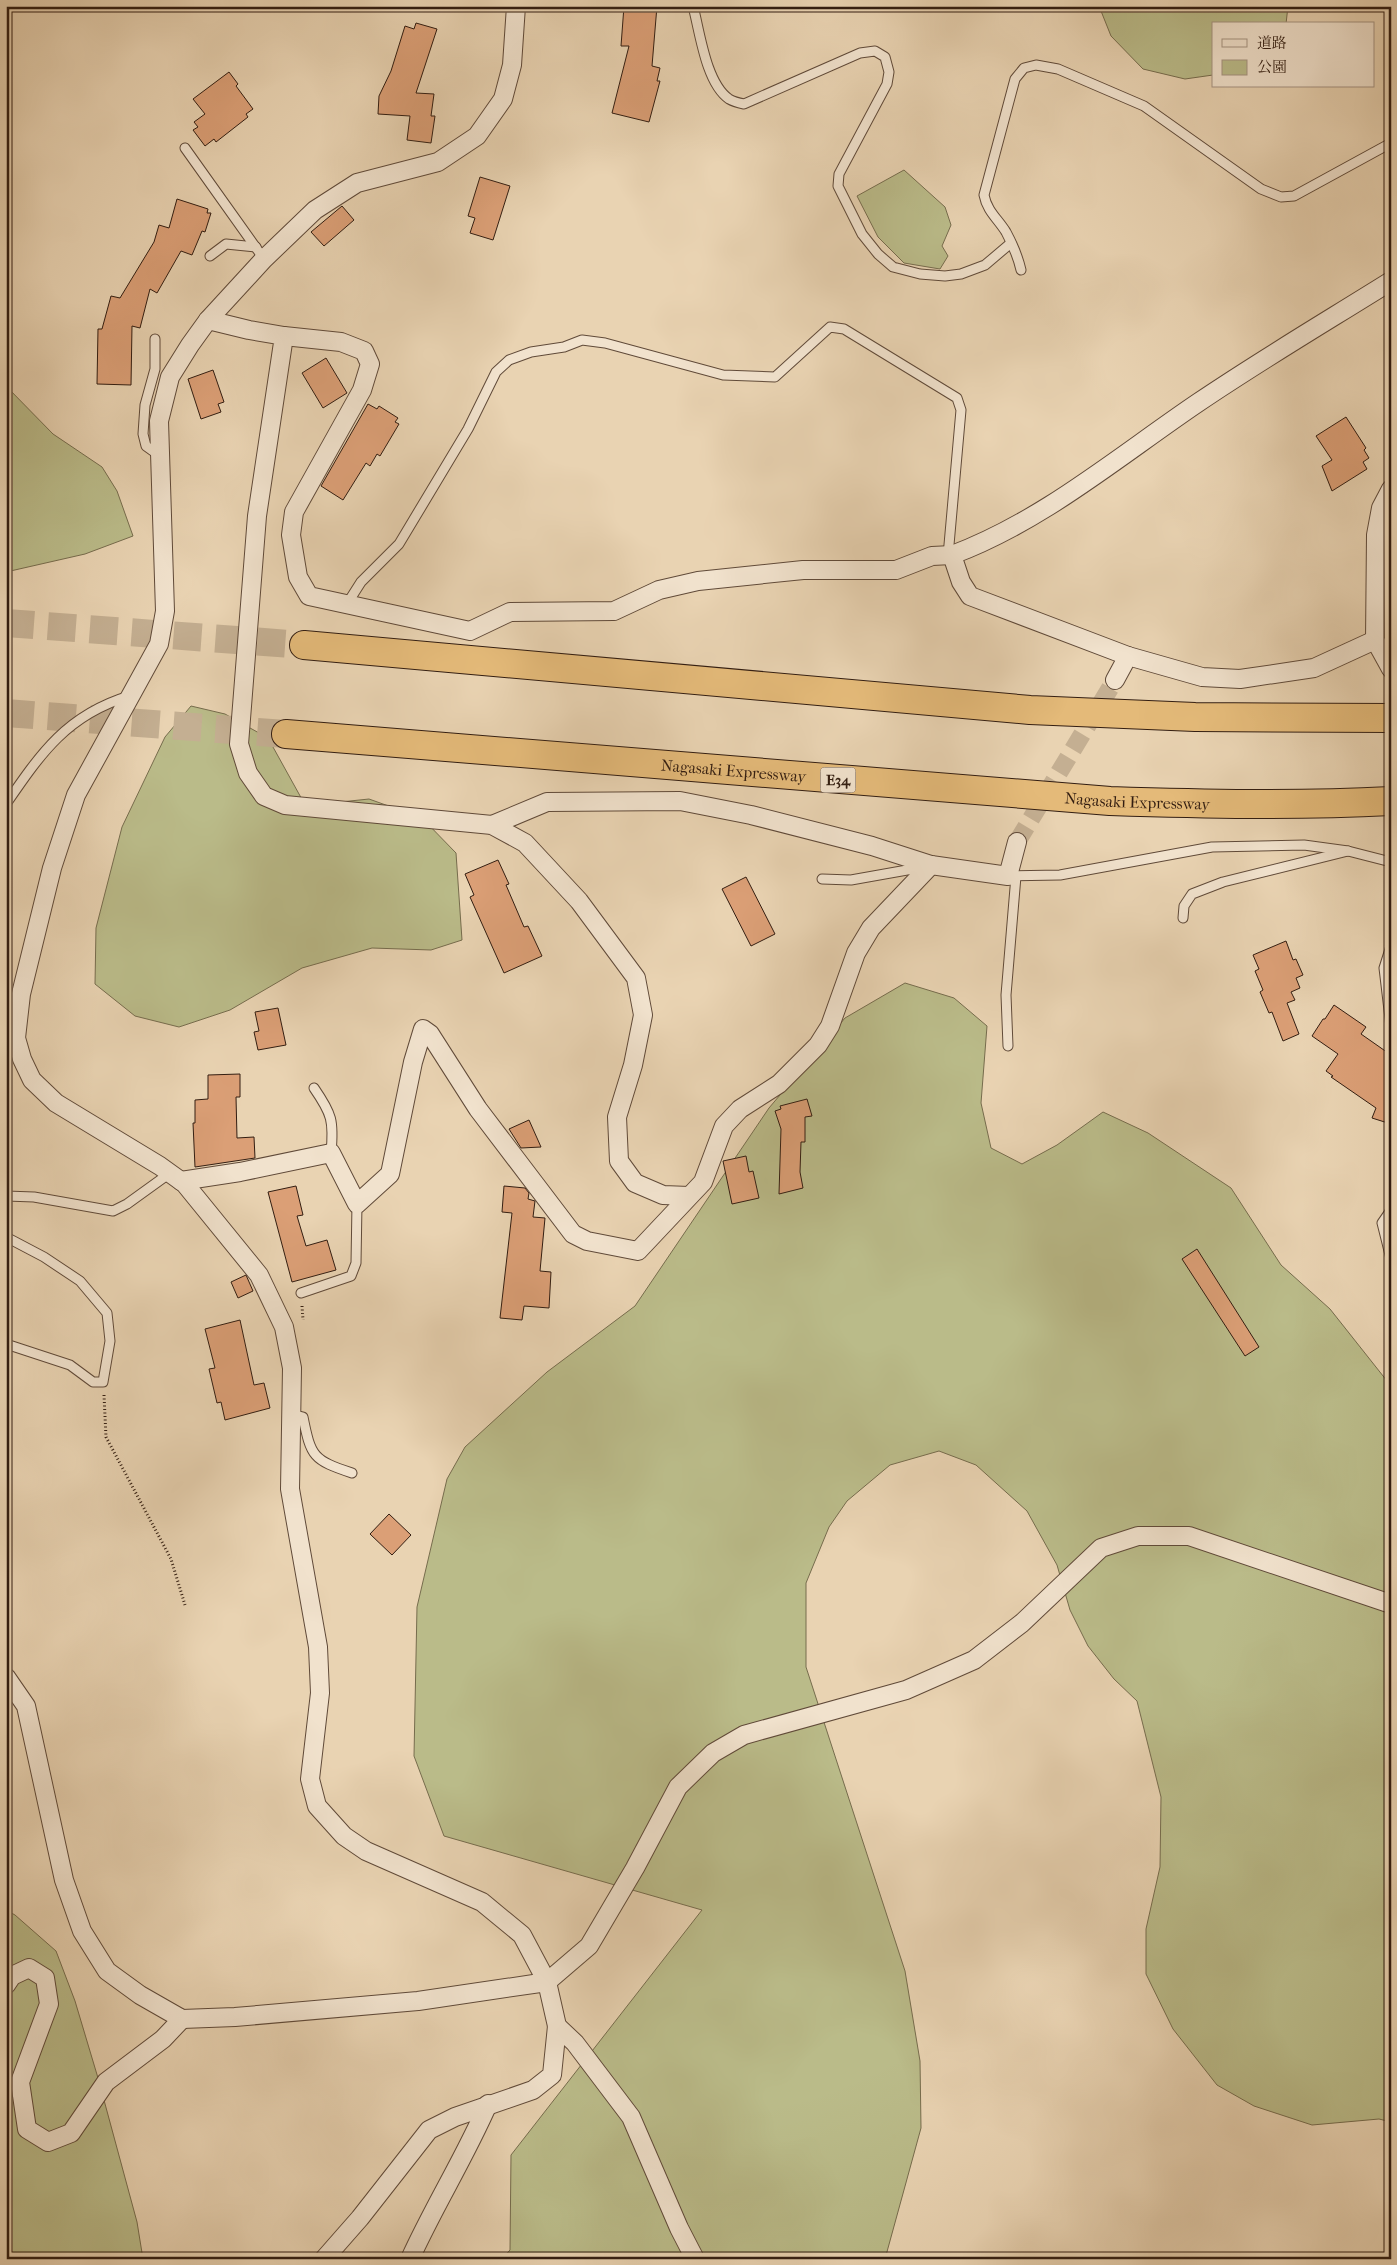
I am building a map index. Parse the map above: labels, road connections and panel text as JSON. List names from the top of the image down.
{
  "streets": {
    "highway": ["Nagasaki Expressway", "E34"]
  },
  "legend": ["道路", "公園"]
}
